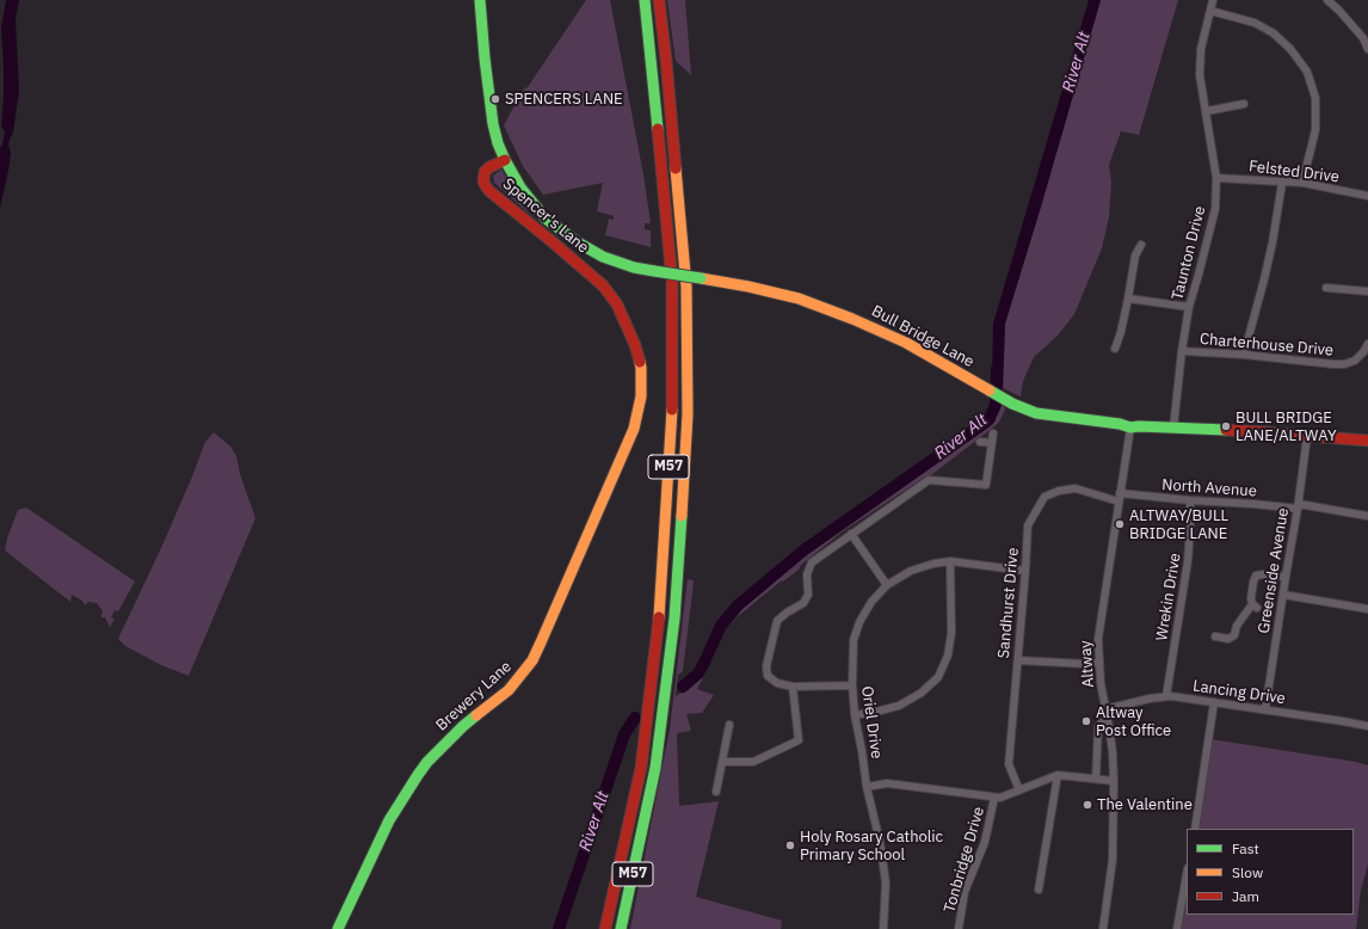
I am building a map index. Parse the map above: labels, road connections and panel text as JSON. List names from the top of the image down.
{
  "streets": {
    "main road": [
      "Spencer's Lane",
      "Bull Bridge Lane",
      "M57",
      "Brewery Lane"
    ],
    "street": [
      "Felsted Drive",
      "Taunton Drive",
      "Charterhouse Drive",
      "North Avenue",
      "Greenside Avenue",
      "Wrekin Drive",
      "Sandhurst Drive",
      "Altway",
      "Lancing Drive",
      "Oriel Drive",
      "Tonbridge Drive"
    ]
  },
  "crossings": [
    ["Felsted Drive", "Taunton Drive"],
    ["Spencer's Lane", "Bull Bridge Lane"],
    ["Spencer's Lane", "Brewery Lane"],
    ["Taunton Drive", "Bull Bridge Lane"],
    ["Taunton Drive", "Charterhouse Drive"],
    ["Bull Bridge Lane", "Greenside Avenue"],
    ["Bull Bridge Lane", "Altway"],
    ["North Avenue", "Greenside Avenue"],
    ["North Avenue", "Wrekin Drive"],
    ["North Avenue", "Sandhurst Drive"],
    ["North Avenue", "Altway"],
    ["Greenside Avenue", "Lancing Drive"],
    ["Wrekin Drive", "Lancing Drive"],
    ["Sandhurst Drive", "Altway"],
    ["Sandhurst Drive", "Oriel Drive"],
    ["Altway", "Lancing Drive"]
  ],
  "water": ["River Alt"],
  "places": [
    "SPENCERS LANE",
    "BULL BRIDGE LANE/ALTWAY",
    "ALTWAY/BULL BRIDGE LANE",
    "Altway Post Office",
    "The Valentine",
    "Holy Rosary Catholic Primary School"
  ],
  "legend": ["Fast", "Slow", "Jam"]
}
